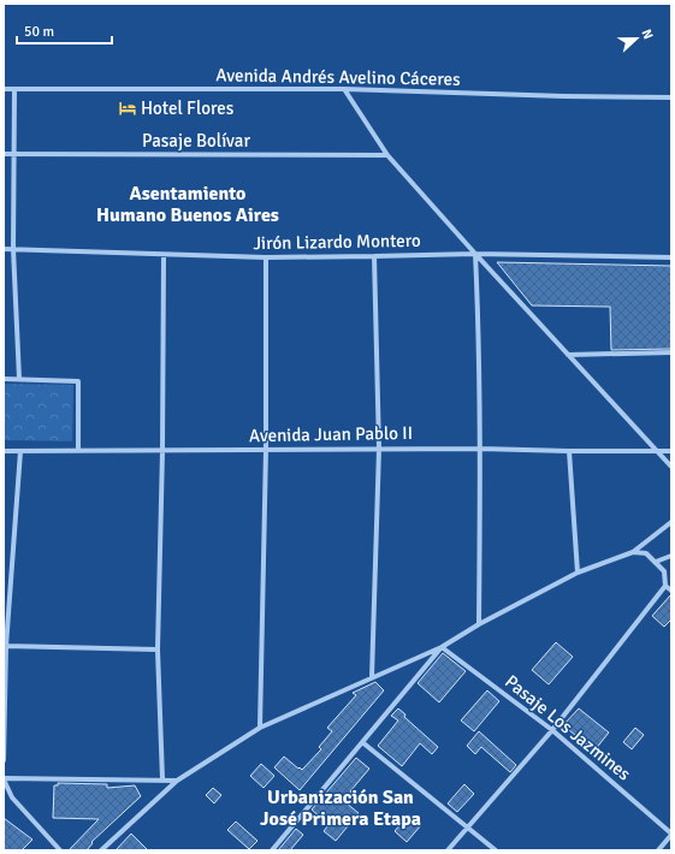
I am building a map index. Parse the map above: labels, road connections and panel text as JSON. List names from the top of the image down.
{
  "streets": {
    "street": [
      "Avenida Andrés Avelino Cáceres",
      "Pasaje Bolívar",
      "Jirón Lizardo Montero",
      "Avenida Juan Pablo II",
      "Pasaje Los Jazmines"
    ]
  },
  "districts": ["Asentamiento Humano Buenos Aires", "Urbanización San José Primera Etapa"],
  "places": {
    "hotel": ["Hotel Flores"]
  },
  "scale_bar": "50 m",
  "north": "right"
}
